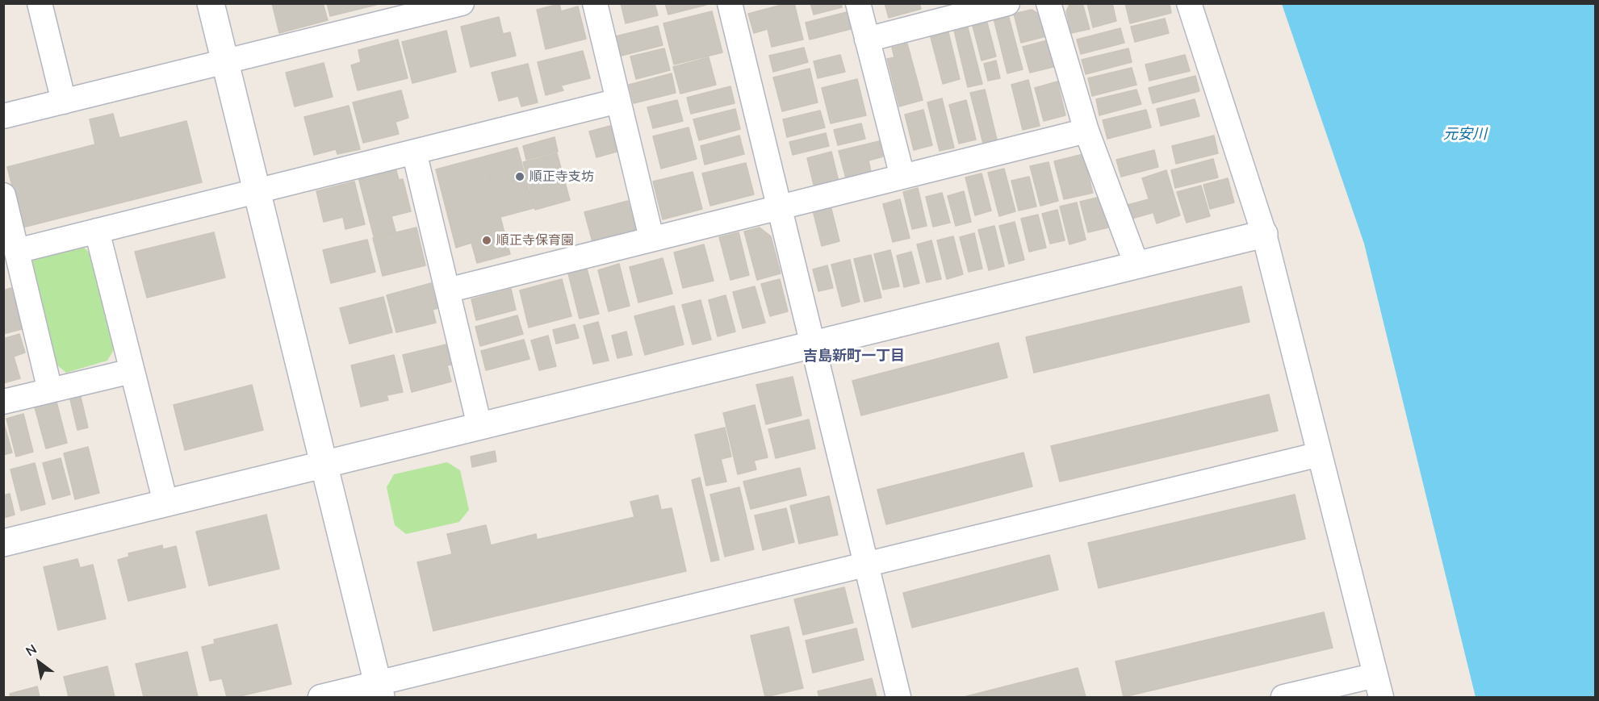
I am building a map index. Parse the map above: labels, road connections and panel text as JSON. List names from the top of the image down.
{
  "districts": ["吉島新町一丁目"],
  "water": ["元安川"],
  "places": ["順正寺支坊", "順正寺保育園"],
  "north": "top left"
}
